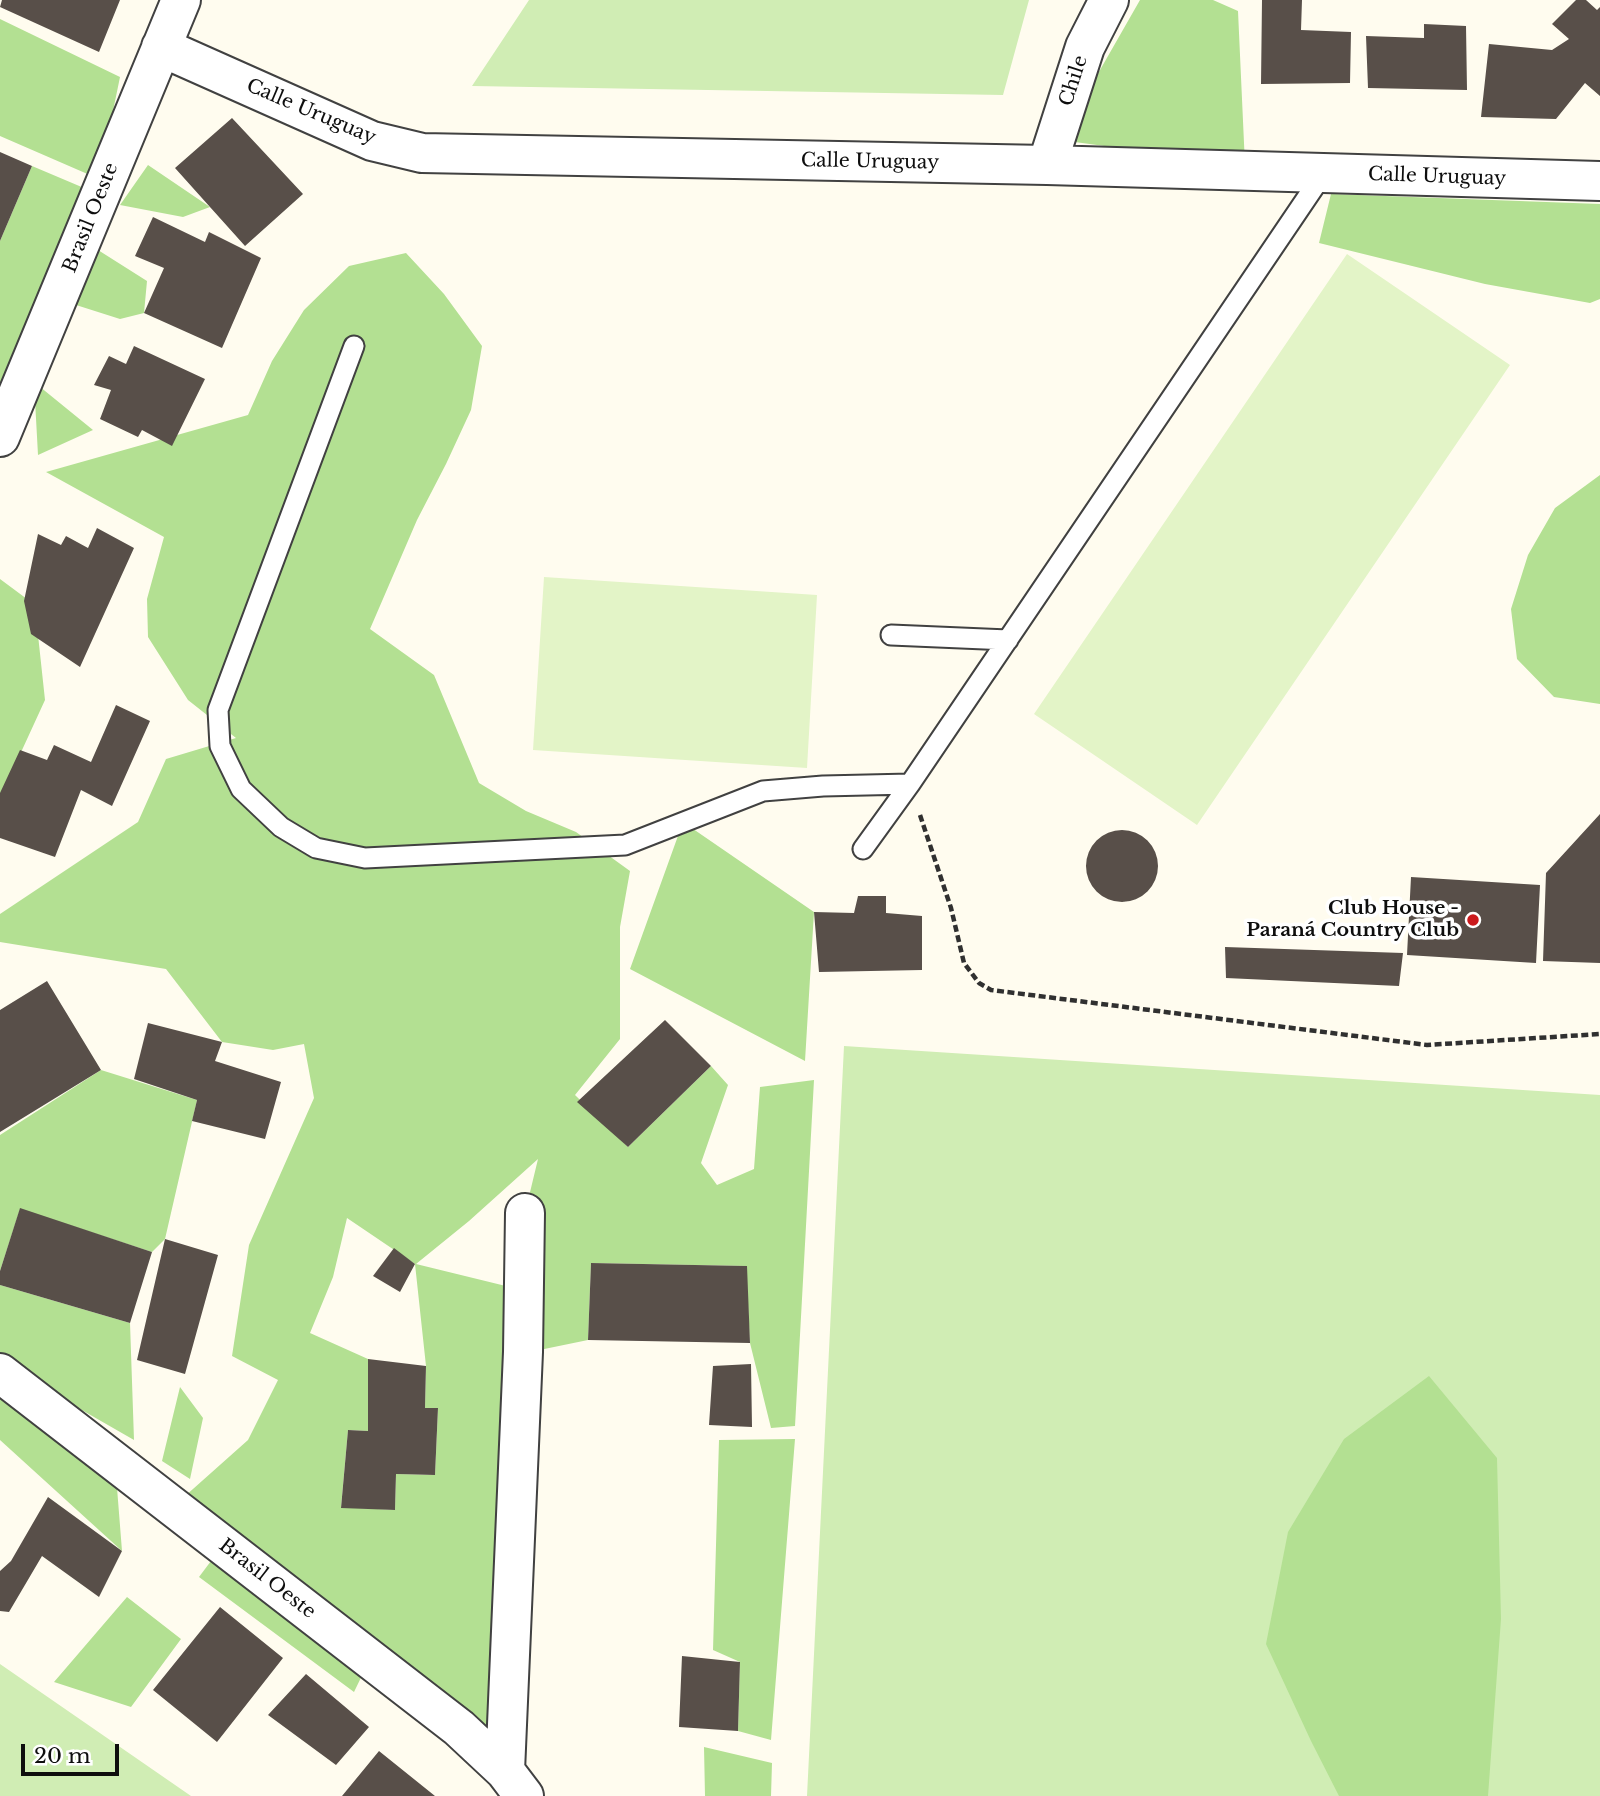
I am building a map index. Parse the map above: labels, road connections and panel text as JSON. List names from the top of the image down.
{
  "streets": {
    "street": ["Chile", "Calle Uruguay", "Brasil Oeste"]
  },
  "crossings": [
    ["Chile", "Calle Uruguay"],
    ["Calle Uruguay", "Brasil Oeste"]
  ],
  "places": ["Club House - Paraná Country Club"],
  "scale_bar": "20 m"
}
